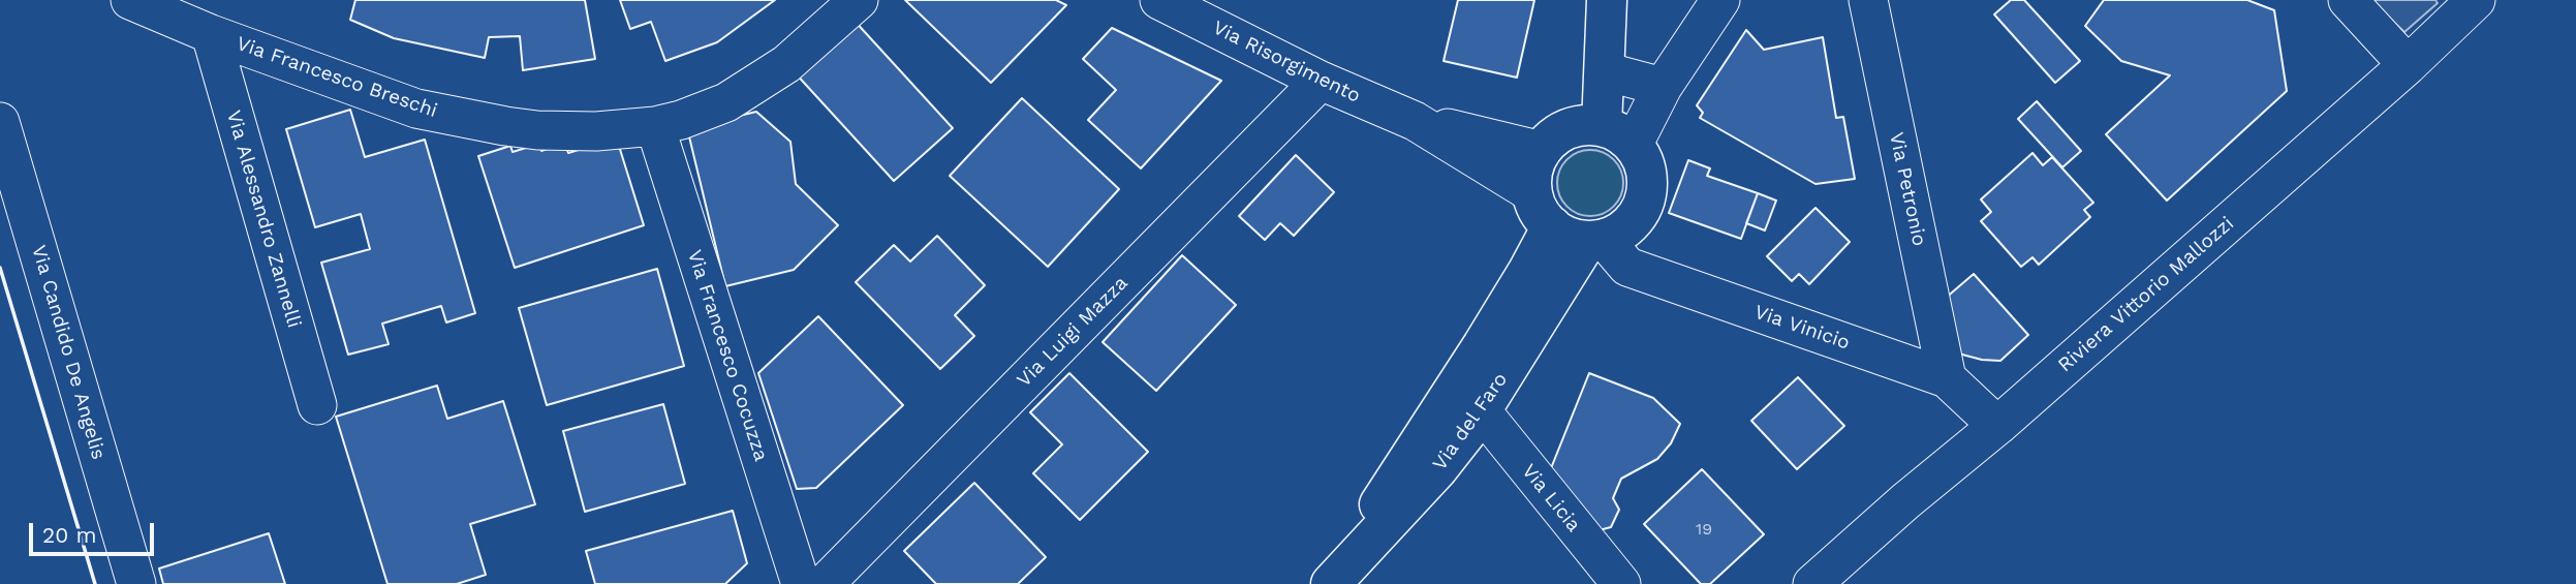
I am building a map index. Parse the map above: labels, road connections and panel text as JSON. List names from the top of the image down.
{
  "streets": {
    "street": [
      "Via Risorgimento",
      "Via Francesco Breschi",
      "Via Petronio",
      "Via Alessandro Zannelli",
      "Riviera Vittorio Mallozzi",
      "Via Vinicio",
      "Via Luigi Mazza",
      "Via Candido De Angelis",
      "Via Francesco Cocuzza",
      "Via del Faro",
      "Via Licia"
    ]
  },
  "crossings": [
    ["Via Risorgimento", "Via Vinicio"],
    ["Via Risorgimento", "Via Luigi Mazza"],
    ["Via Risorgimento", "Via del Faro"],
    ["Via Francesco Breschi", "Via Alessandro Zannelli"],
    ["Via Francesco Breschi", "Via Francesco Cocuzza"],
    ["Via Petronio", "Via Vinicio"],
    ["Riviera Vittorio Mallozzi", "Via Vinicio"],
    ["Via Vinicio", "Via del Faro"],
    ["Via del Faro", "Via Licia"]
  ],
  "house_numbers": ["19"],
  "scale_bar": "20 m"
}
